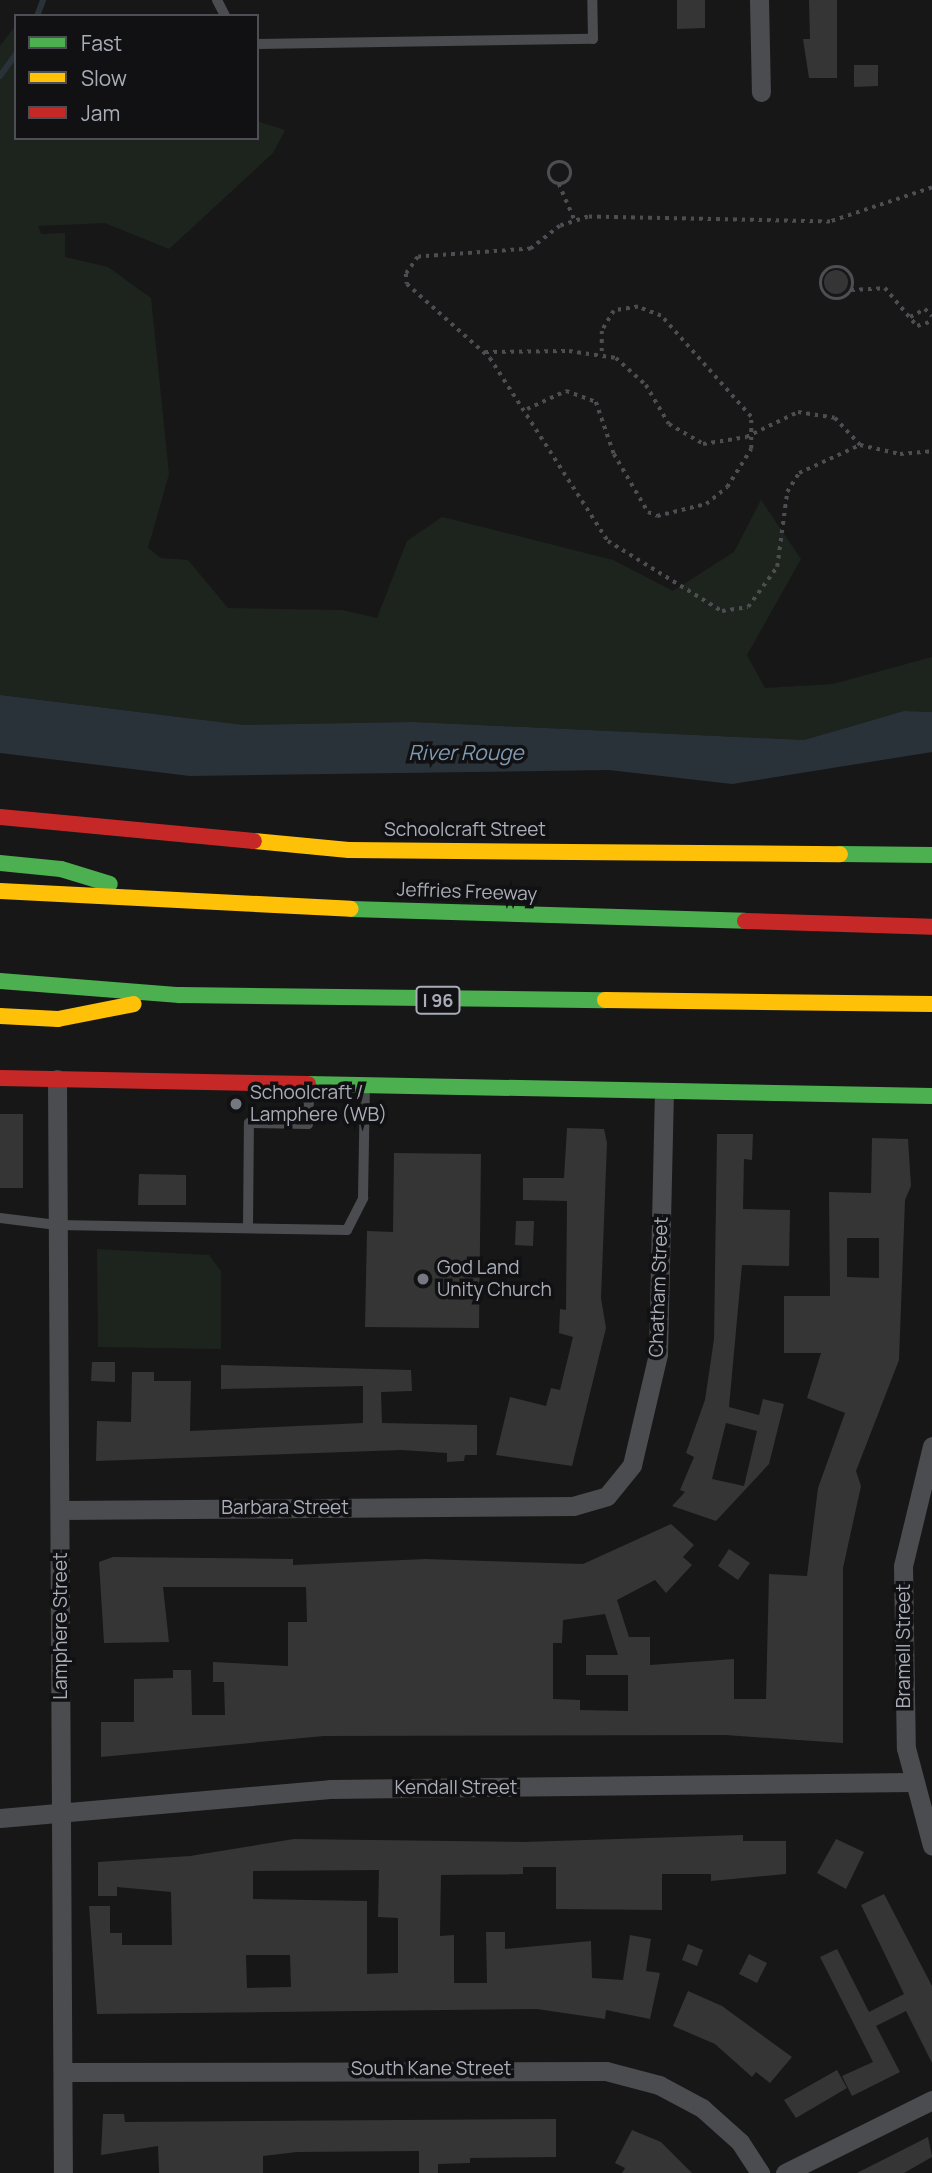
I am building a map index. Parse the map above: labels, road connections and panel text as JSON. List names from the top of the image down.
{
  "streets": {
    "main road": ["Schoolcraft Street", "Jeffries Freeway", "I 96"],
    "street": [
      "Chatham Street",
      "Barbara Street",
      "Lamphere Street",
      "Bramell Street",
      "Kendall Street",
      "South Kane Street"
    ]
  },
  "crossings": [
    ["Chatham Street", "Barbara Street"],
    ["Barbara Street", "Lamphere Street"],
    ["Lamphere Street", "Kendall Street"],
    ["Lamphere Street", "South Kane Street"],
    ["Bramell Street", "Kendall Street"]
  ],
  "water": ["River Rouge"],
  "places": ["Schoolcraft / Lamphere (WB)", "God Land Unity Church"],
  "legend": ["Fast", "Slow", "Jam"]
}
